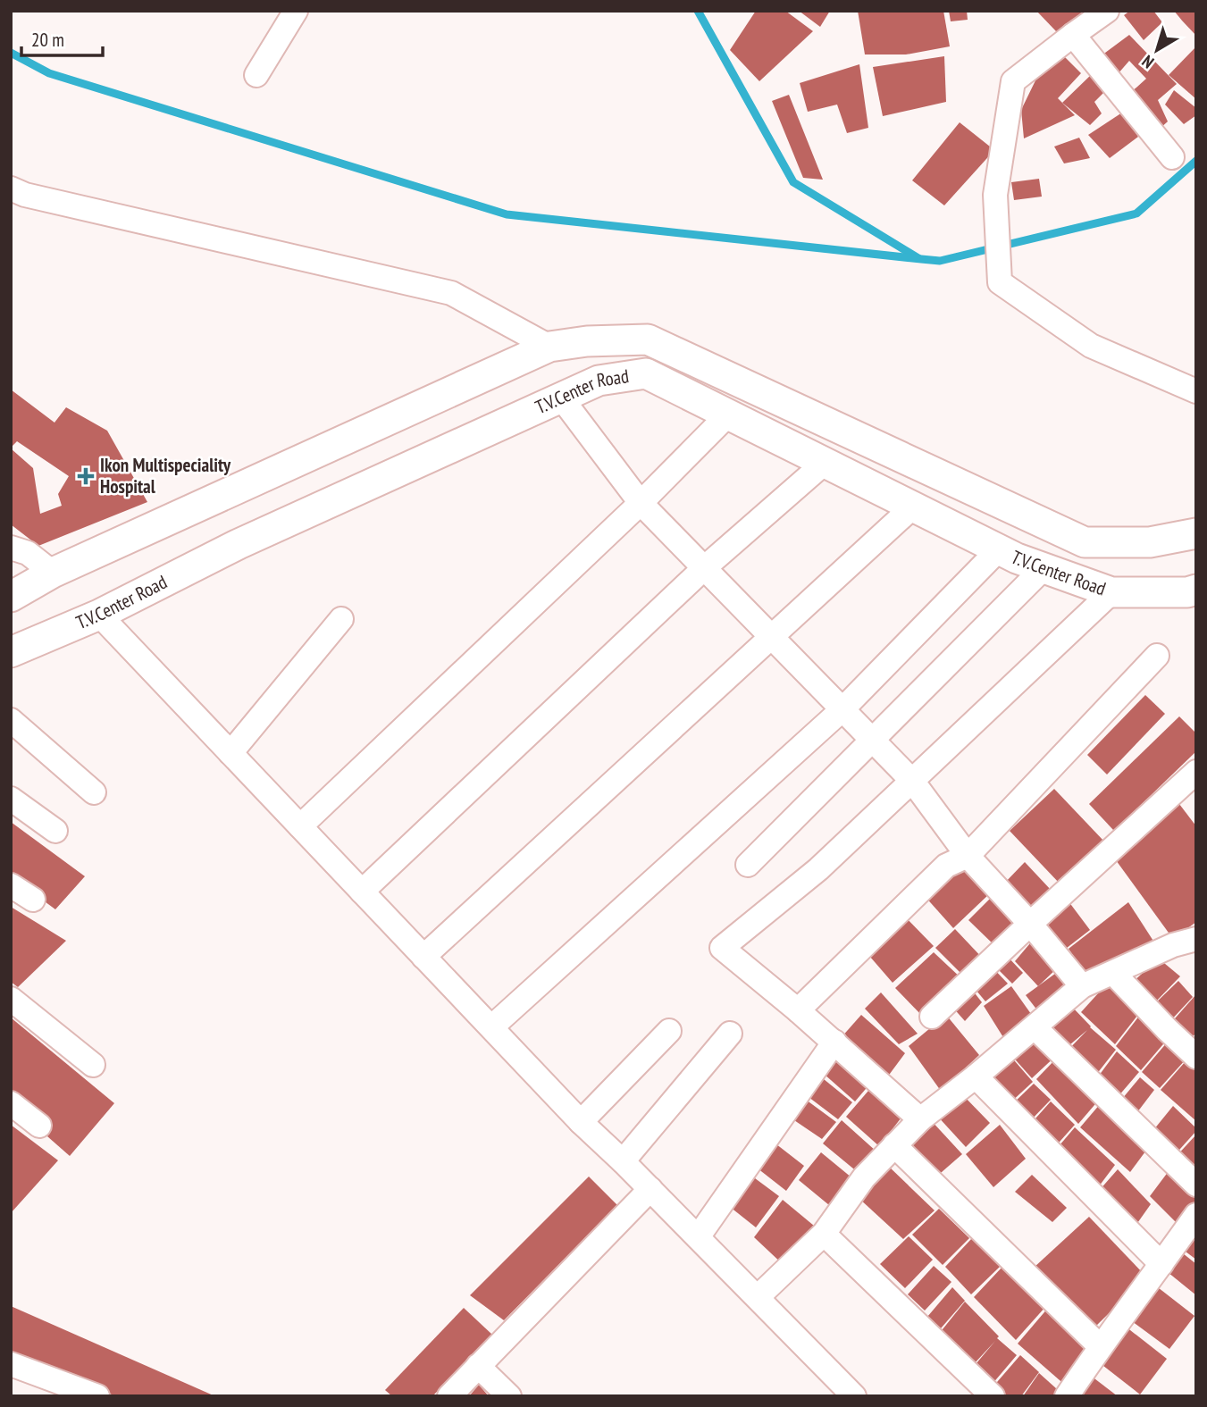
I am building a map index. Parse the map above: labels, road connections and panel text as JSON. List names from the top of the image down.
{
  "streets": {
    "street": ["T.V.Center Road"]
  },
  "places": {
    "health": ["Ikon Multispeciality Hospital"]
  },
  "scale_bar": "20 m",
  "north": "bottom left"
}
